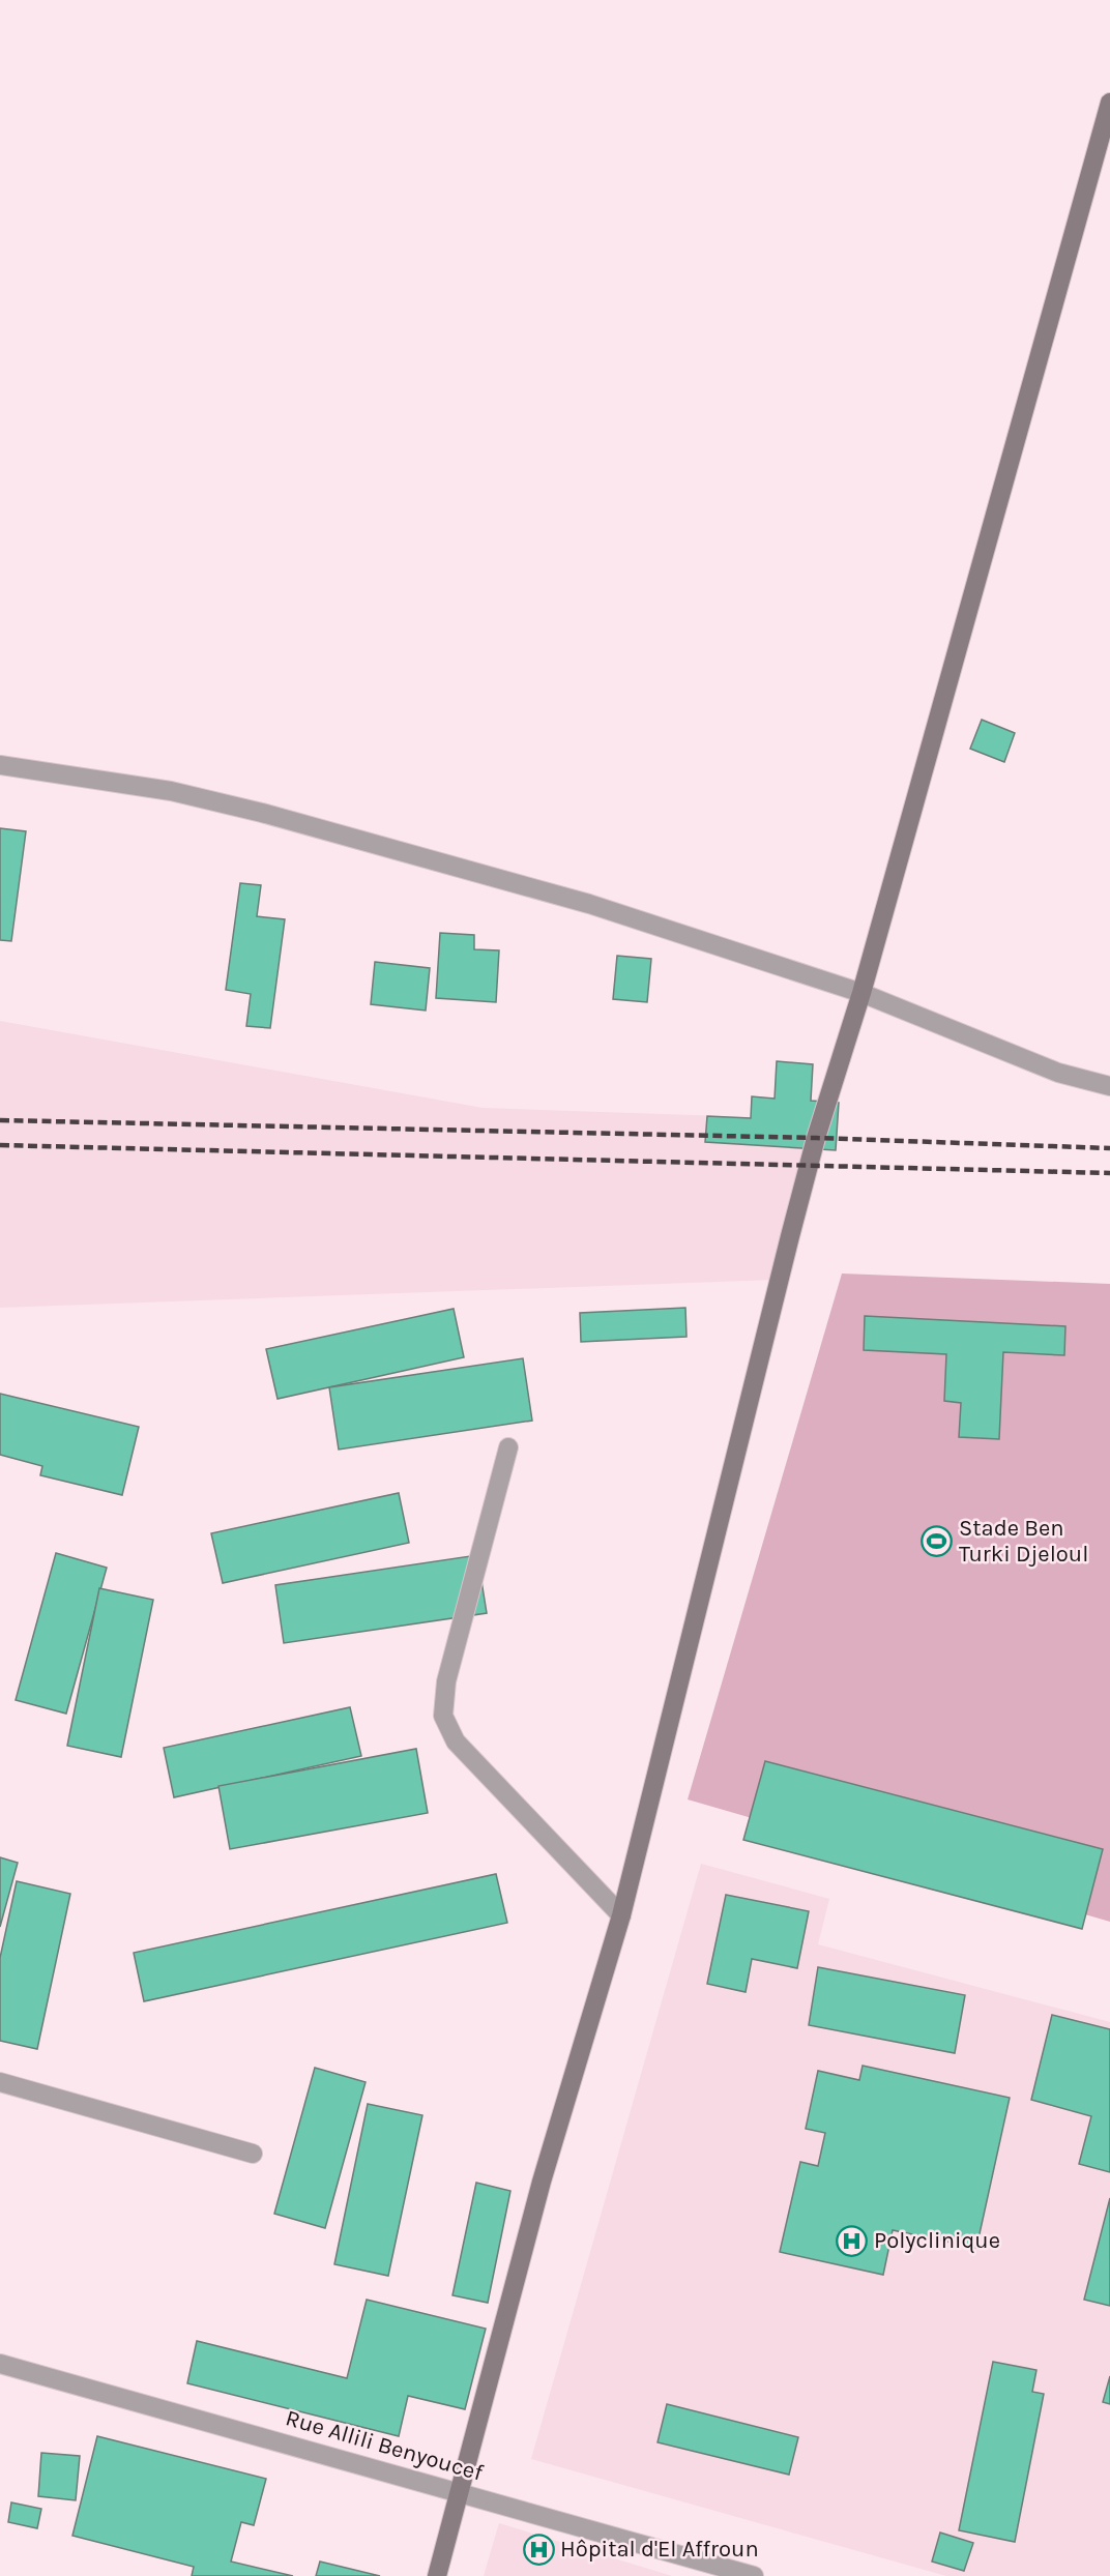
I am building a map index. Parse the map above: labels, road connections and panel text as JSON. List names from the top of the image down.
{
  "streets": {
    "street": ["Rue Allili Benyoucef"]
  },
  "places": {
    "sports": ["Stade Ben Turki Djeloul"],
    "hospital": ["Polyclinique", "Hôpital d'El Affroun"]
  }
}
